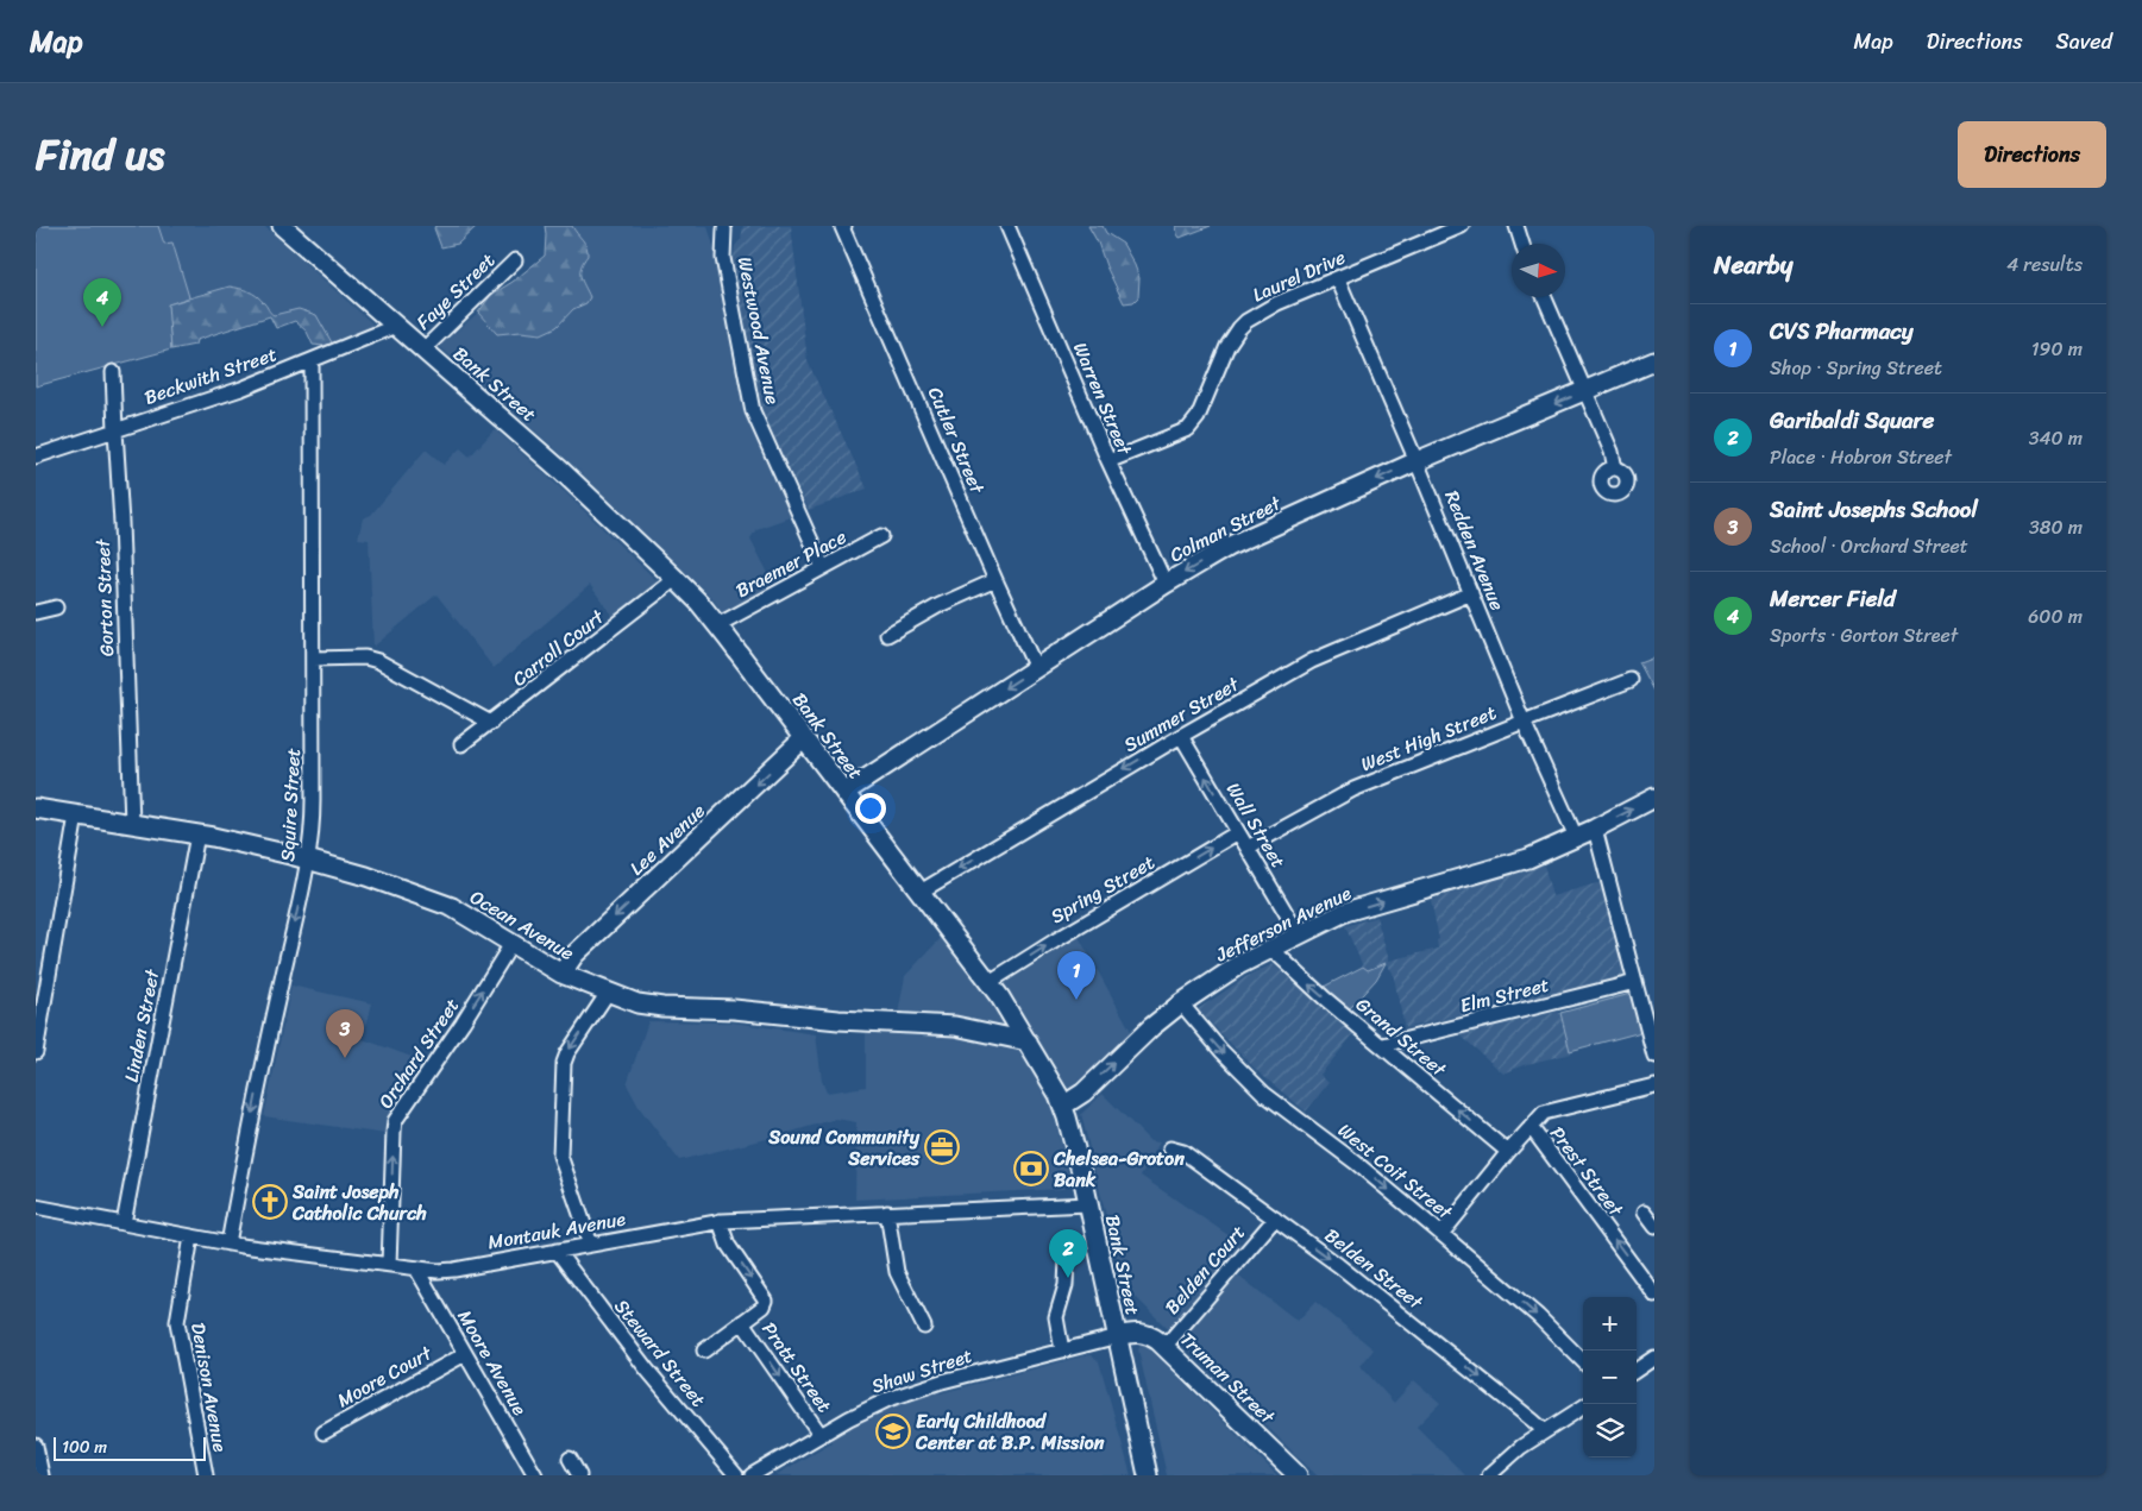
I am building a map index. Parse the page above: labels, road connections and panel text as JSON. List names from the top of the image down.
{
  "streets": {
    "main road": [
      "Bank Street",
      "Colman Street",
      "Lee Avenue",
      "Jefferson Avenue",
      "Ocean Avenue",
      "Truman Street"
    ],
    "street": [
      "Laurel Drive",
      "Faye Street",
      "Westwood Avenue",
      "Beckwith Street",
      "Warren Street",
      "Cutler Street",
      "Redden Avenue",
      "Braemer Place",
      "Gorton Street",
      "Carroll Court",
      "Summer Street",
      "West High Street",
      "Squire Street",
      "Wall Street",
      "Spring Street",
      "Elm Street",
      "Linden Street",
      "Grand Street",
      "Orchard Street",
      "West Coit Street",
      "Prest Street",
      "Montauk Avenue",
      "Belden Street",
      "Belden Court",
      "Steward Street",
      "Moore Avenue",
      "Pratt Street",
      "Shaw Street",
      "Moore Court",
      "Denison Avenue"
    ]
  },
  "crossings": [
    ["Laurel Drive", "Warren Street"],
    ["Laurel Drive", "Redden Avenue"],
    ["Faye Street", "Bank Street"],
    ["Westwood Avenue", "Braemer Place"],
    ["Beckwith Street", "Bank Street"],
    ["Beckwith Street", "Gorton Street"],
    ["Beckwith Street", "Squire Street"],
    ["Bank Street", "Colman Street"],
    ["Bank Street", "Braemer Place"],
    ["Bank Street", "Carroll Court"],
    ["Bank Street", "Summer Street"],
    ["Bank Street", "Lee Avenue"],
    ["Bank Street", "Spring Street"],
    ["Bank Street", "Jefferson Avenue"],
    ["Bank Street", "Ocean Avenue"],
    ["Bank Street", "Montauk Avenue"],
    ["Bank Street", "Shaw Street"],
    ["Bank Street", "Truman Street"],
    ["Warren Street", "Colman Street"],
    ["Cutler Street", "Colman Street"],
    ["Colman Street", "Redden Avenue"],
    ["Redden Avenue", "Summer Street"],
    ["Redden Avenue", "West High Street"],
    ["Redden Avenue", "Jefferson Avenue"],
    ["Gorton Street", "Ocean Avenue"],
    ["Summer Street", "Wall Street"],
    ["West High Street", "Wall Street"],
    ["Squire Street", "Ocean Avenue"],
    ["Squire Street", "Montauk Avenue"],
    ["Wall Street", "Spring Street"],
    ["Wall Street", "Jefferson Avenue"],
    ["Lee Avenue", "Ocean Avenue"],
    ["Jefferson Avenue", "Grand Street"],
    ["Jefferson Avenue", "West Coit Street"],
    ["Ocean Avenue", "Linden Street"],
    ["Ocean Avenue", "Orchard Street"],
    ["Elm Street", "Grand Street"],
    ["Linden Street", "Montauk Avenue"],
    ["Orchard Street", "Montauk Avenue"],
    ["Montauk Avenue", "Steward Street"],
    ["Montauk Avenue", "Moore Avenue"],
    ["Montauk Avenue", "Denison Avenue"],
    ["Belden Street", "Belden Court"],
    ["Belden Court", "Truman Street"],
    ["Moore Avenue", "Moore Court"],
    ["Pratt Street", "Shaw Street"],
    ["Shaw Street", "Truman Street"]
  ],
  "one_way": [
    "Colman Street",
    "Summer Street",
    "Squire Street",
    "Wall Street",
    "Lee Avenue",
    "Spring Street",
    "Jefferson Avenue",
    "Grand Street",
    "Orchard Street",
    "West Coit Street",
    "Prest Street",
    "Belden Street",
    "Pratt Street"
  ],
  "places": {
    "office": ["Sound Community Services"],
    "bank": ["Chelsea-Groton Bank"],
    "church": ["Saint Joseph Catholic Church"],
    "school or university": ["Early Childhood Center at B.P. Mission"]
  },
  "scale_bar": "100 m",
  "north": "right",
  "page": {
    "header": "Map",
    "nav": ["Map", "Directions", "Saved"],
    "title": "Find us",
    "buttons": "Directions",
    "heading": ["Nearby", "4 results"],
    "pins": [
      "4",
      "1",
      "3",
      "2"
    ],
    "list": [
      {
        "mark": "1",
        "name": "CVS Pharmacy",
        "note": "Shop · Spring Street",
        "value": "190 m"
      },
      {
        "mark": "2",
        "name": "Garibaldi Square",
        "note": "Place · Hobron Street",
        "value": "340 m"
      },
      {
        "mark": "3",
        "name": "Saint Josephs School",
        "note": "School · Orchard Street",
        "value": "380 m"
      },
      {
        "mark": "4",
        "name": "Mercer Field",
        "note": "Sports · Gorton Street",
        "value": "600 m"
      }
    ],
    "map_buttons": ["+", "−"],
    "scale": "100 m"
  }
}
